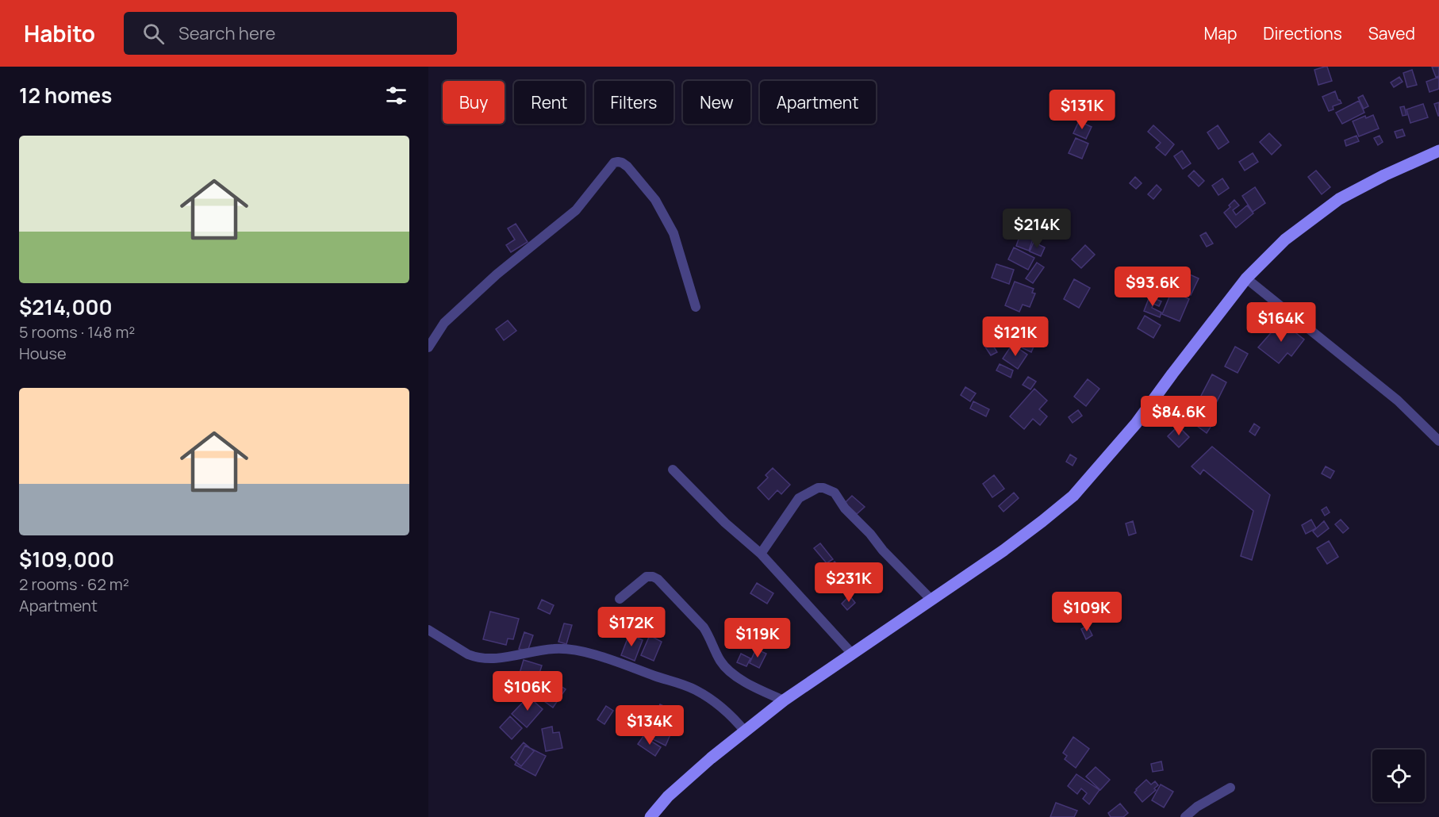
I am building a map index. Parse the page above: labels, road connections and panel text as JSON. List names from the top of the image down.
{
  "page": {
    "header": "Habito",
    "search": "Search here",
    "nav": ["Map", "Directions", "Saved"],
    "heading": "12 homes",
    "chip": [
      "Buy",
      "Rent",
      "Filters",
      "New",
      "Apartment"
    ],
    "price": [
      "$131K",
      "$214K",
      "$93.6K",
      "$164K",
      "$121K",
      "$84.6K",
      "$231K",
      "$109K",
      "$172K",
      "$119K",
      "$106K",
      "$134K"
    ],
    "list": [
      {
        "name": "$214,000",
        "note": "5 rooms · 148 m² · House"
      },
      {
        "name": "$109,000",
        "note": "2 rooms · 62 m² · Apartment"
      }
    ]
  }
}
